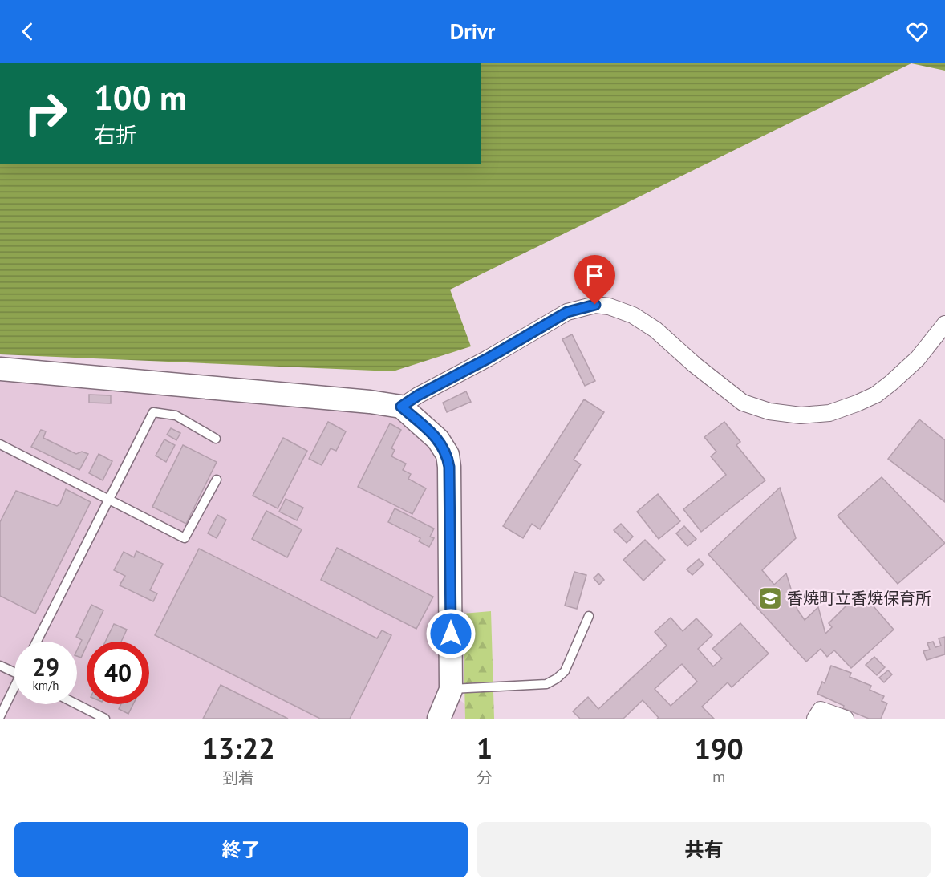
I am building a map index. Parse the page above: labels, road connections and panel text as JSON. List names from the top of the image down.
{
  "places": {
    "school or university": ["香焼町立香焼保育所"]
  },
  "page": {
    "header": "Drivr",
    "turn": ["100 m", "右折"],
    "speed": "29 km/h",
    "limit": "40",
    "eta": [
      "13:22",
      "到着",
      "1",
      "分",
      "190",
      "m"
    ],
    "buttons": ["終了", "共有"]
  }
}
